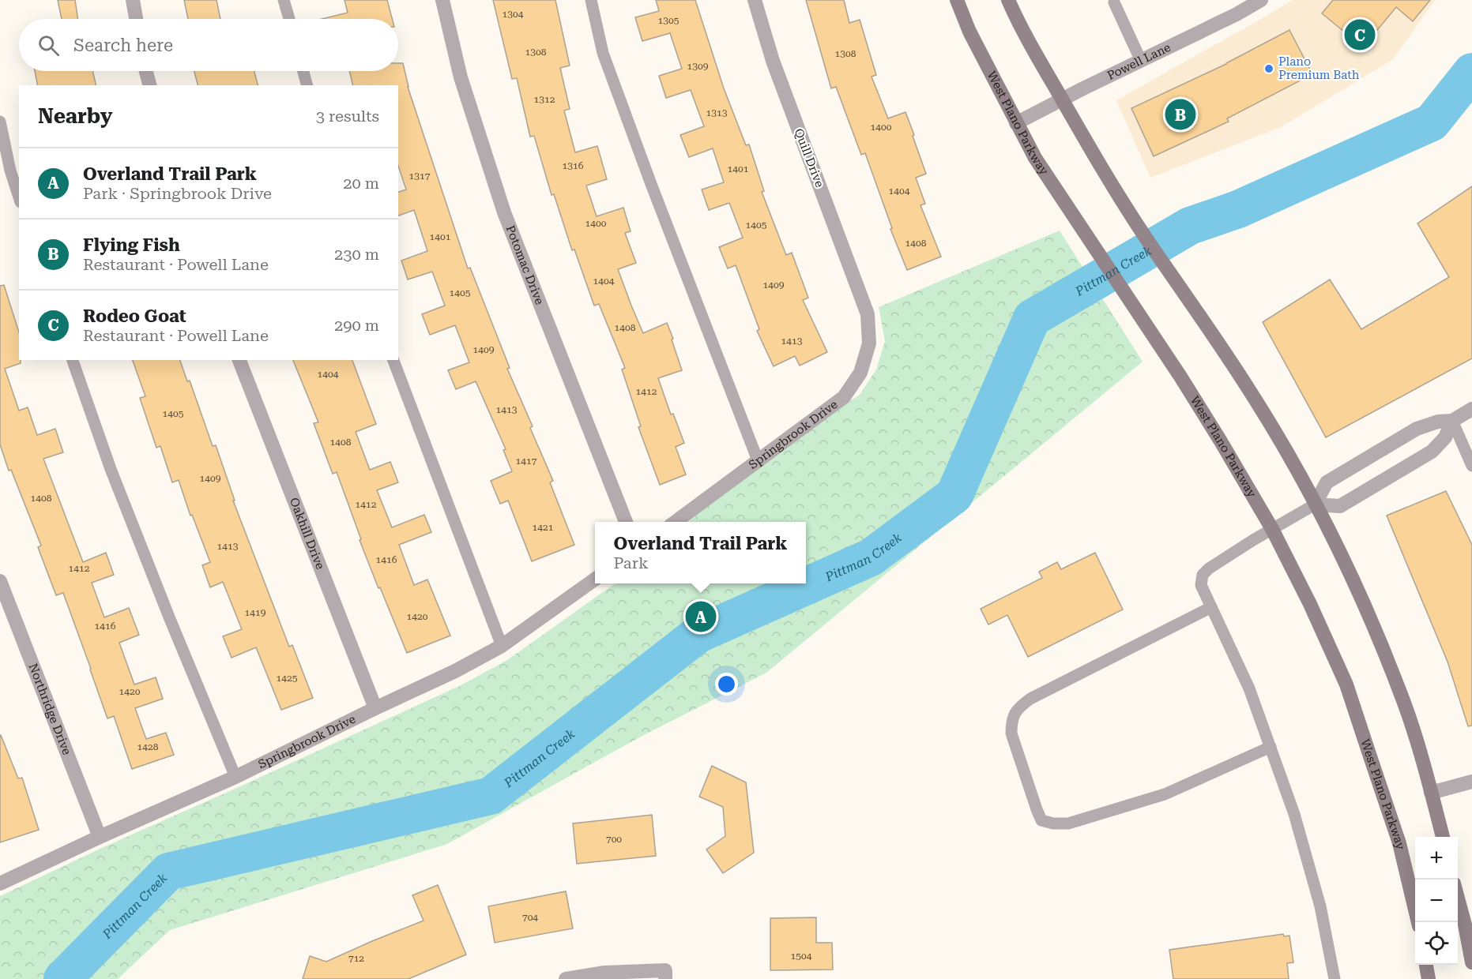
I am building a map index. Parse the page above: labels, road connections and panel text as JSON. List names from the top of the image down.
{
  "streets": {
    "main road": ["West Plano Parkway"],
    "street": [
      "Powell Lane",
      "Quill Drive",
      "Potomac Drive",
      "Springbrook Drive",
      "Oakhill Drive",
      "Northridge Drive"
    ]
  },
  "crossings": [
    ["Powell Lane", "West Plano Parkway"],
    ["Quill Drive", "Springbrook Drive"],
    ["Springbrook Drive", "Oakhill Drive"],
    ["Springbrook Drive", "Northridge Drive"]
  ],
  "water": ["Pittman Creek"],
  "places": ["Plano Premium Bath"],
  "house_numbers": [
    "1304",
    "1305",
    "1308",
    "1308",
    "1309",
    "1312",
    "1313",
    "1400",
    "1316",
    "1401",
    "1317",
    "1404",
    "1400",
    "1405",
    "1401",
    "1408",
    "1404",
    "1409",
    "1405",
    "1408",
    "1413",
    "1409",
    "1404",
    "1412",
    "1413",
    "1405",
    "1408",
    "1417",
    "1409",
    "1408",
    "1412",
    "1421",
    "1413",
    "1416",
    "1412",
    "1419",
    "1420",
    "1416",
    "1425",
    "1420",
    "1428",
    "700",
    "704",
    "1504",
    "712"
  ],
  "page": {
    "pins": ["C", "B", "A"],
    "search": "Search here",
    "heading": ["Nearby", "3 results"],
    "list": [
      {
        "mark": "A",
        "name": "Overland Trail Park",
        "note": "Park · Springbrook Drive",
        "value": "20 m"
      },
      {
        "mark": "B",
        "name": "Flying Fish",
        "note": "Restaurant · Powell Lane",
        "value": "230 m"
      },
      {
        "mark": "C",
        "name": "Rodeo Goat",
        "note": "Restaurant · Powell Lane",
        "value": "290 m"
      }
    ],
    "popup": ["Overland Trail Park", "Park"],
    "map_buttons": ["+", "−"]
  }
}
